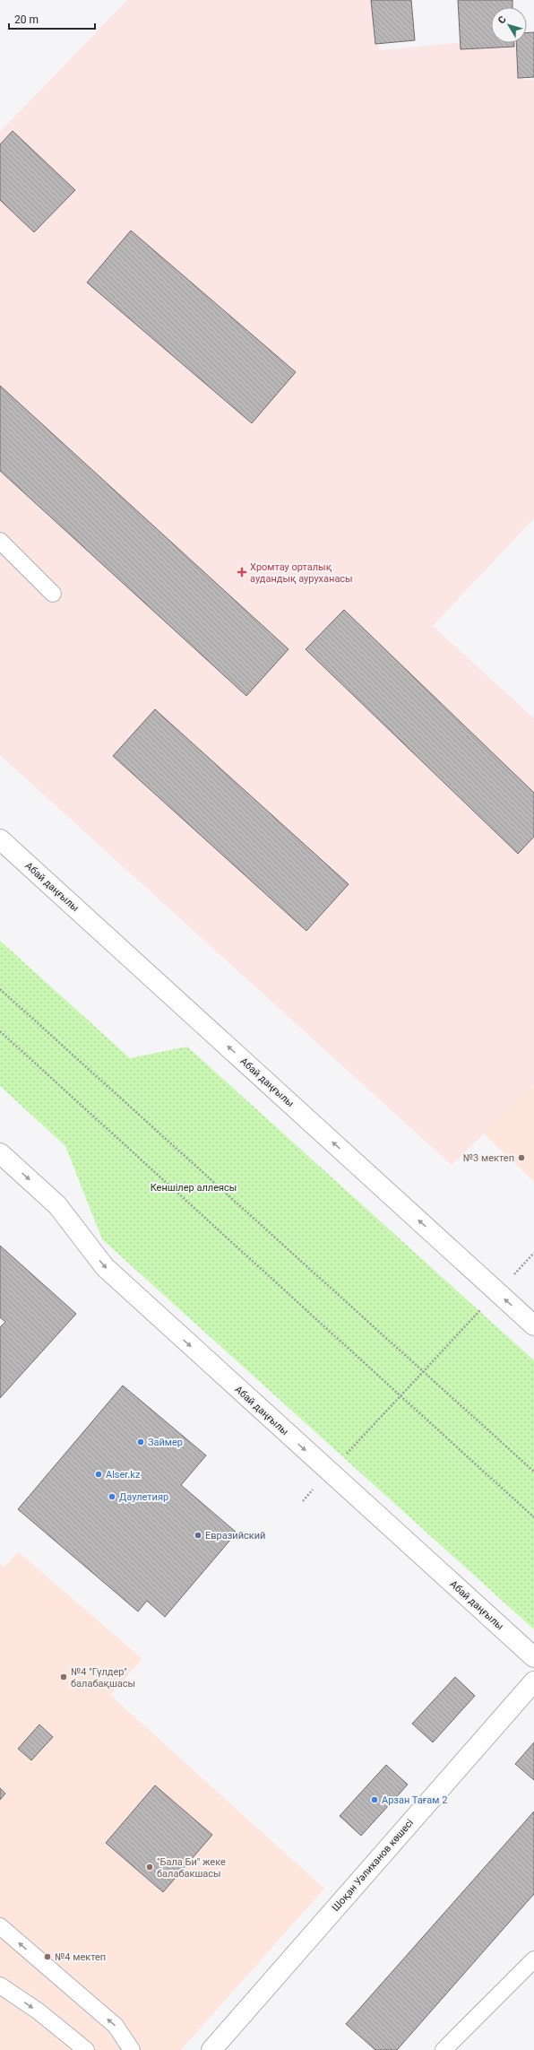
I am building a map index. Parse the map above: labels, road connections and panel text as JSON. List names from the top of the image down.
{
  "streets": {
    "street": ["Абай даңғылы", "Шоқан Уәлиханов көшесі"]
  },
  "parks": ["Кеншілер аллеясы"],
  "places": {
    "health": ["Хромтау орталық аудандық ауруханасы"],
    "other": [
      "№3 мектеп",
      "Займер",
      "Alser.kz",
      "Даулетияр",
      "Евразийский",
      "№4 \"Гүлдер\" балабақшасы",
      "Арзан Тағам 2",
      "\"Бала Би\" жеке балабакшасы",
      "№4 мектеп"
    ]
  },
  "scale_bar": "20 m",
  "north": "top left"
}
